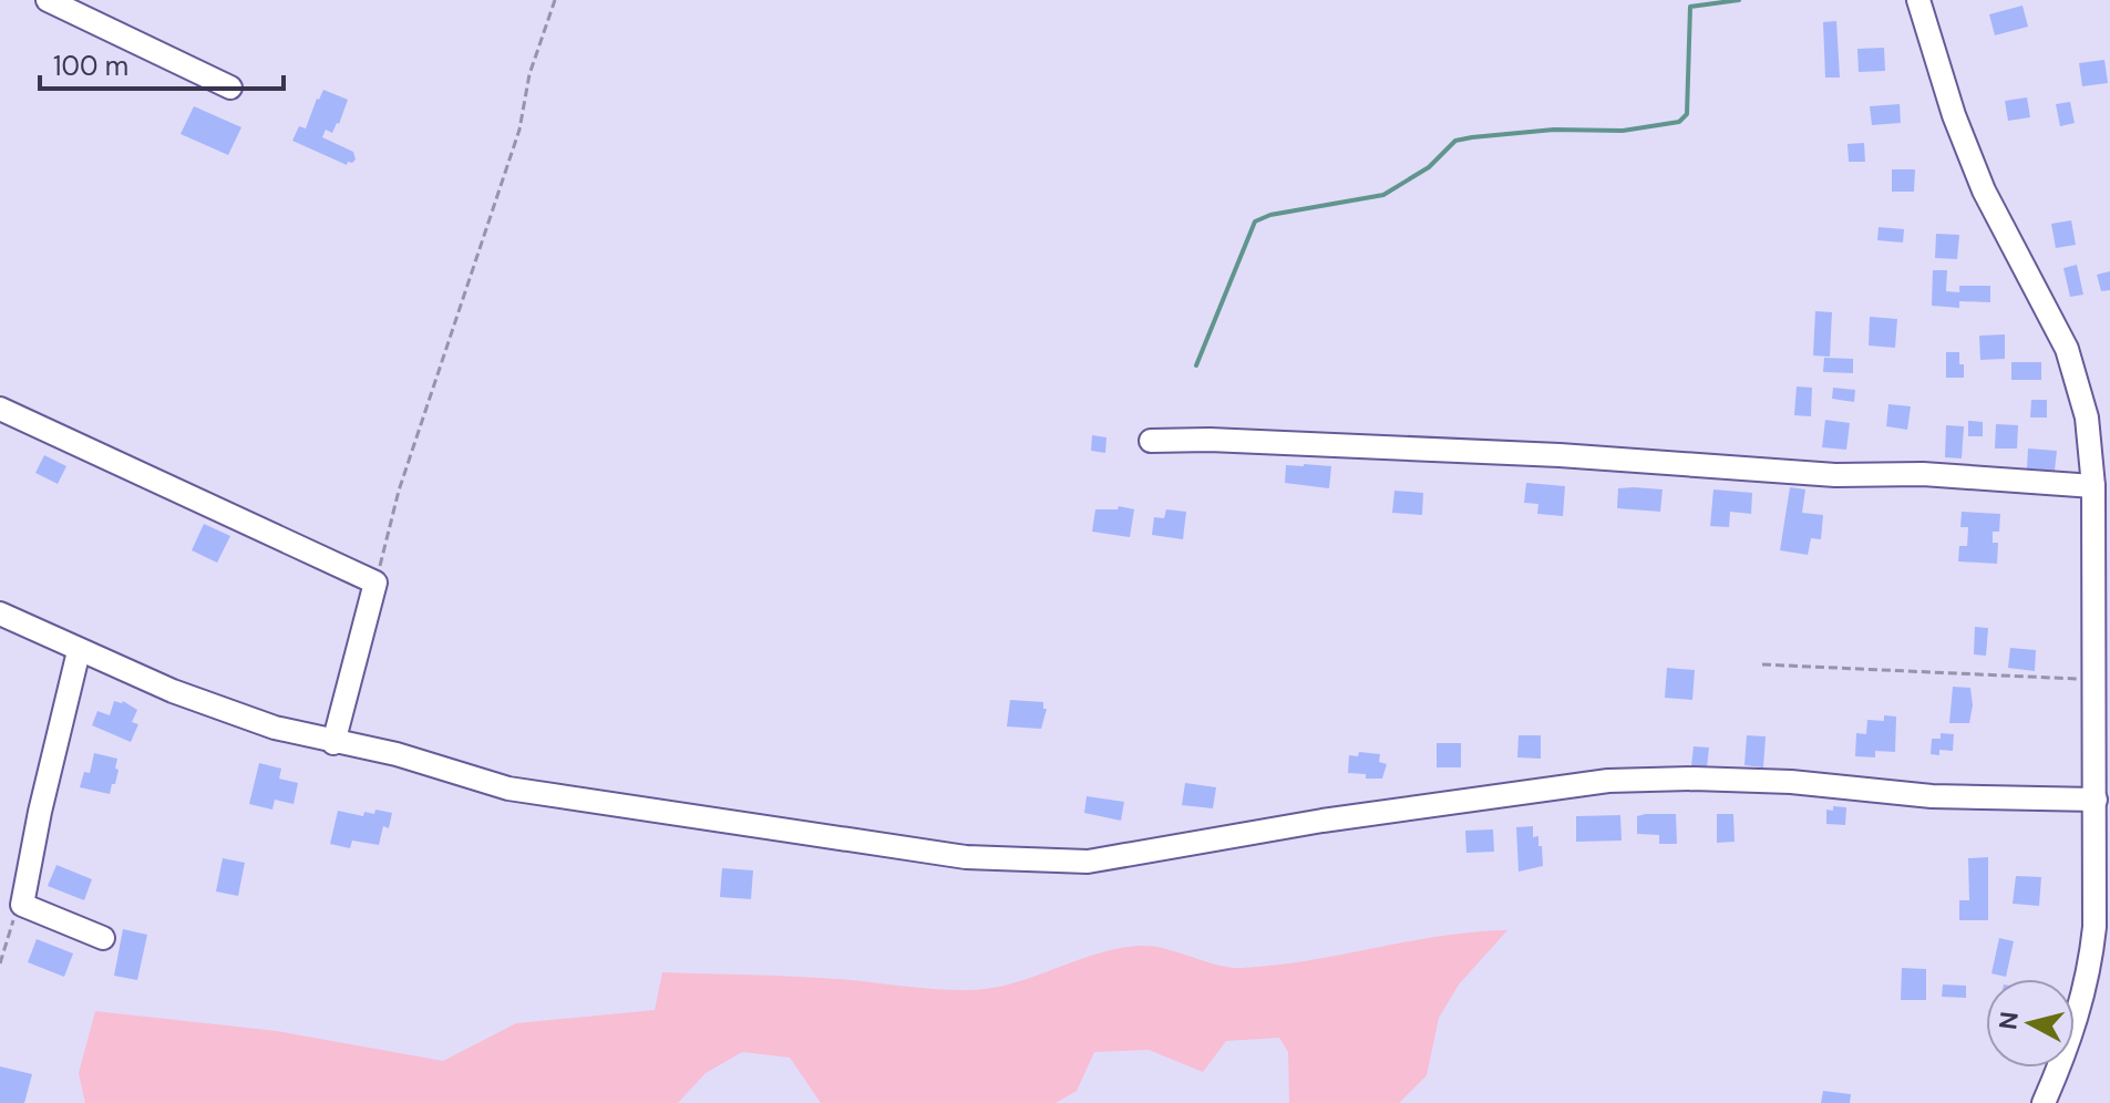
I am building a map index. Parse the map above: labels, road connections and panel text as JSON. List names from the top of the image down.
{
  "scale_bar": "100 m",
  "north": "left"
}
